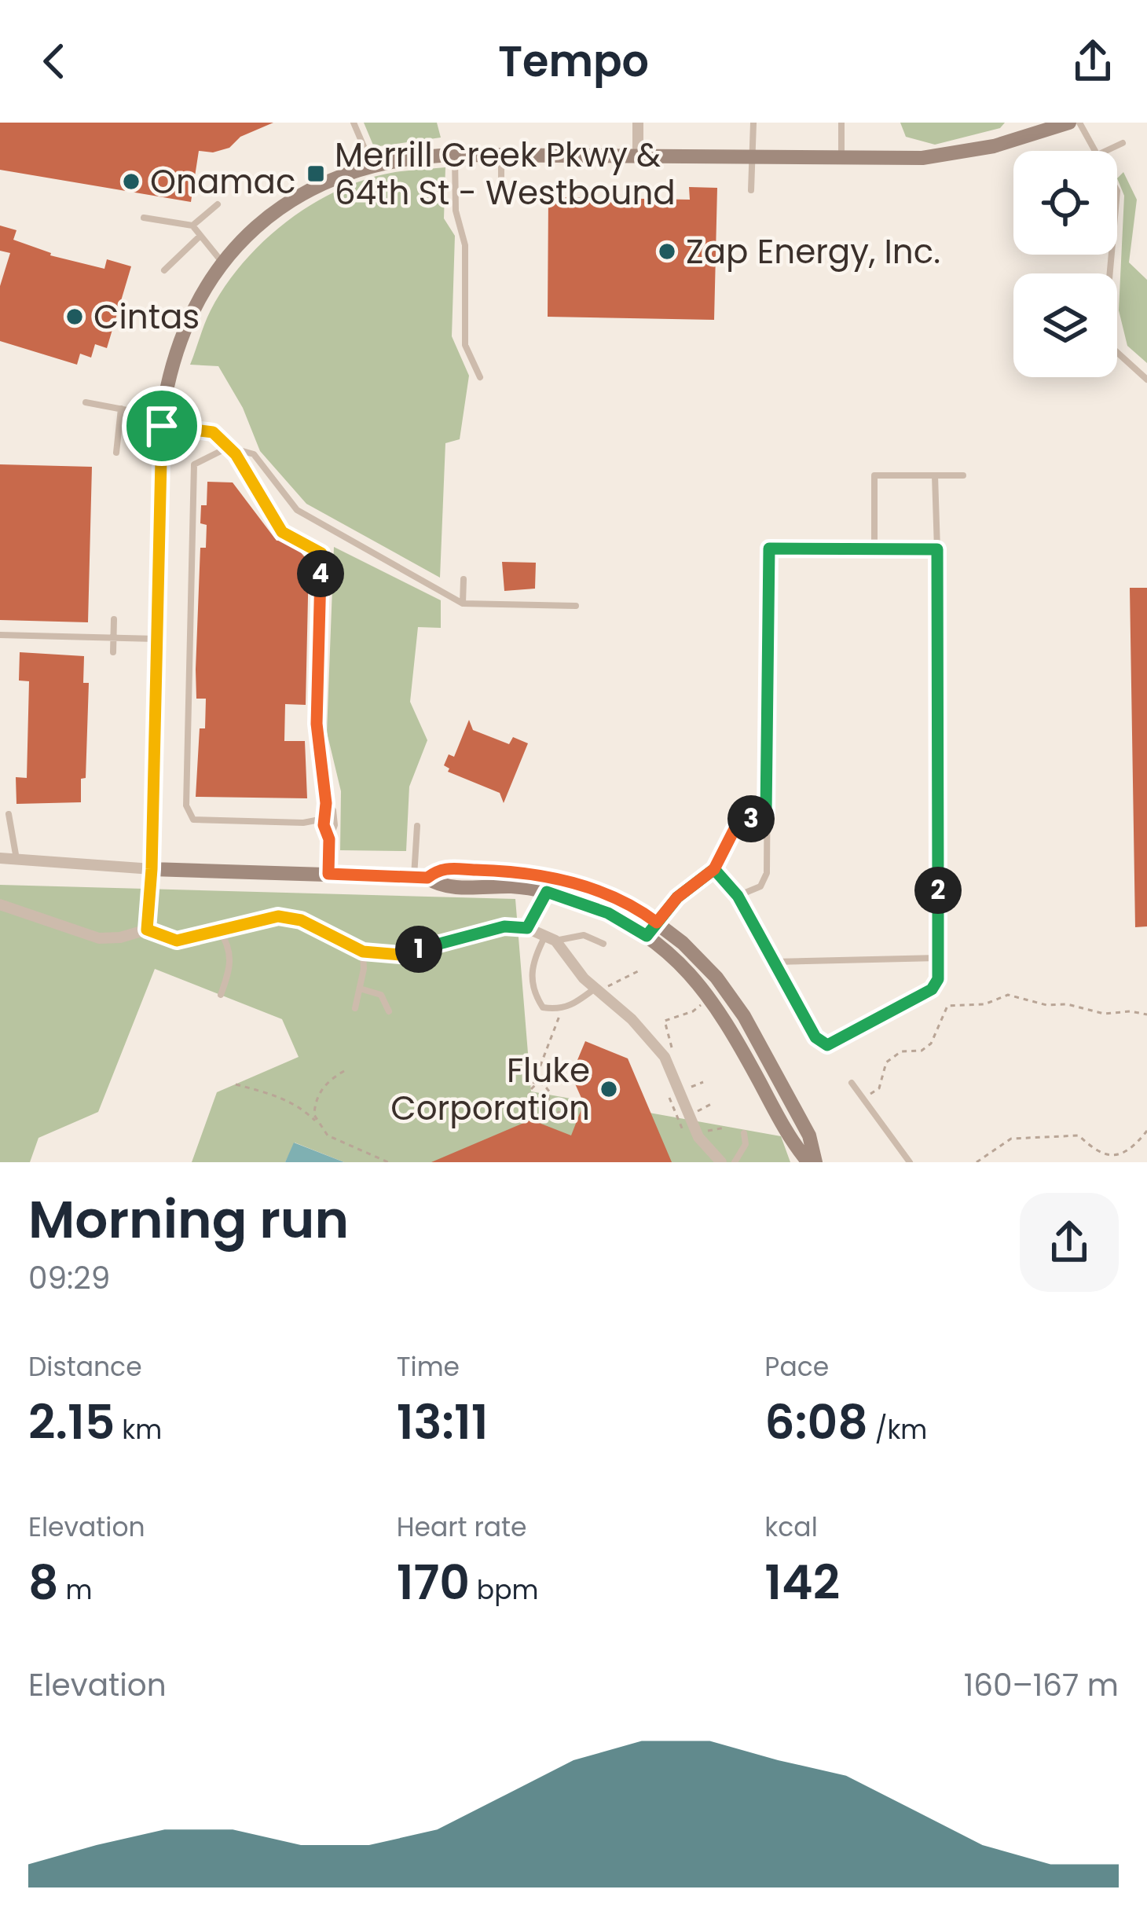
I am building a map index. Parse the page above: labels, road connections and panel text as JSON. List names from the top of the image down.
{
  "places": {
    "transit": ["Merrill Creek Pkwy & 64th St - Westbound"],
    "other": [
      "Onamac",
      "Zap Energy, Inc.",
      "Cintas",
      "Fluke Corporation"
    ]
  },
  "page": {
    "header": "Tempo",
    "pins": [
      "4",
      "3",
      "2",
      "1"
    ],
    "heading": ["Morning run", "09:29"],
    "stats": [
      ["Distance", "2.15 km"],
      ["Time", "13:11"],
      ["Pace", "6:08 /km"],
      ["Elevation", "8 m"],
      ["Heart rate", "170 bpm"],
      ["kcal", "142"]
    ],
    "chart": ["Elevation", "160–167 m"]
  }
}
